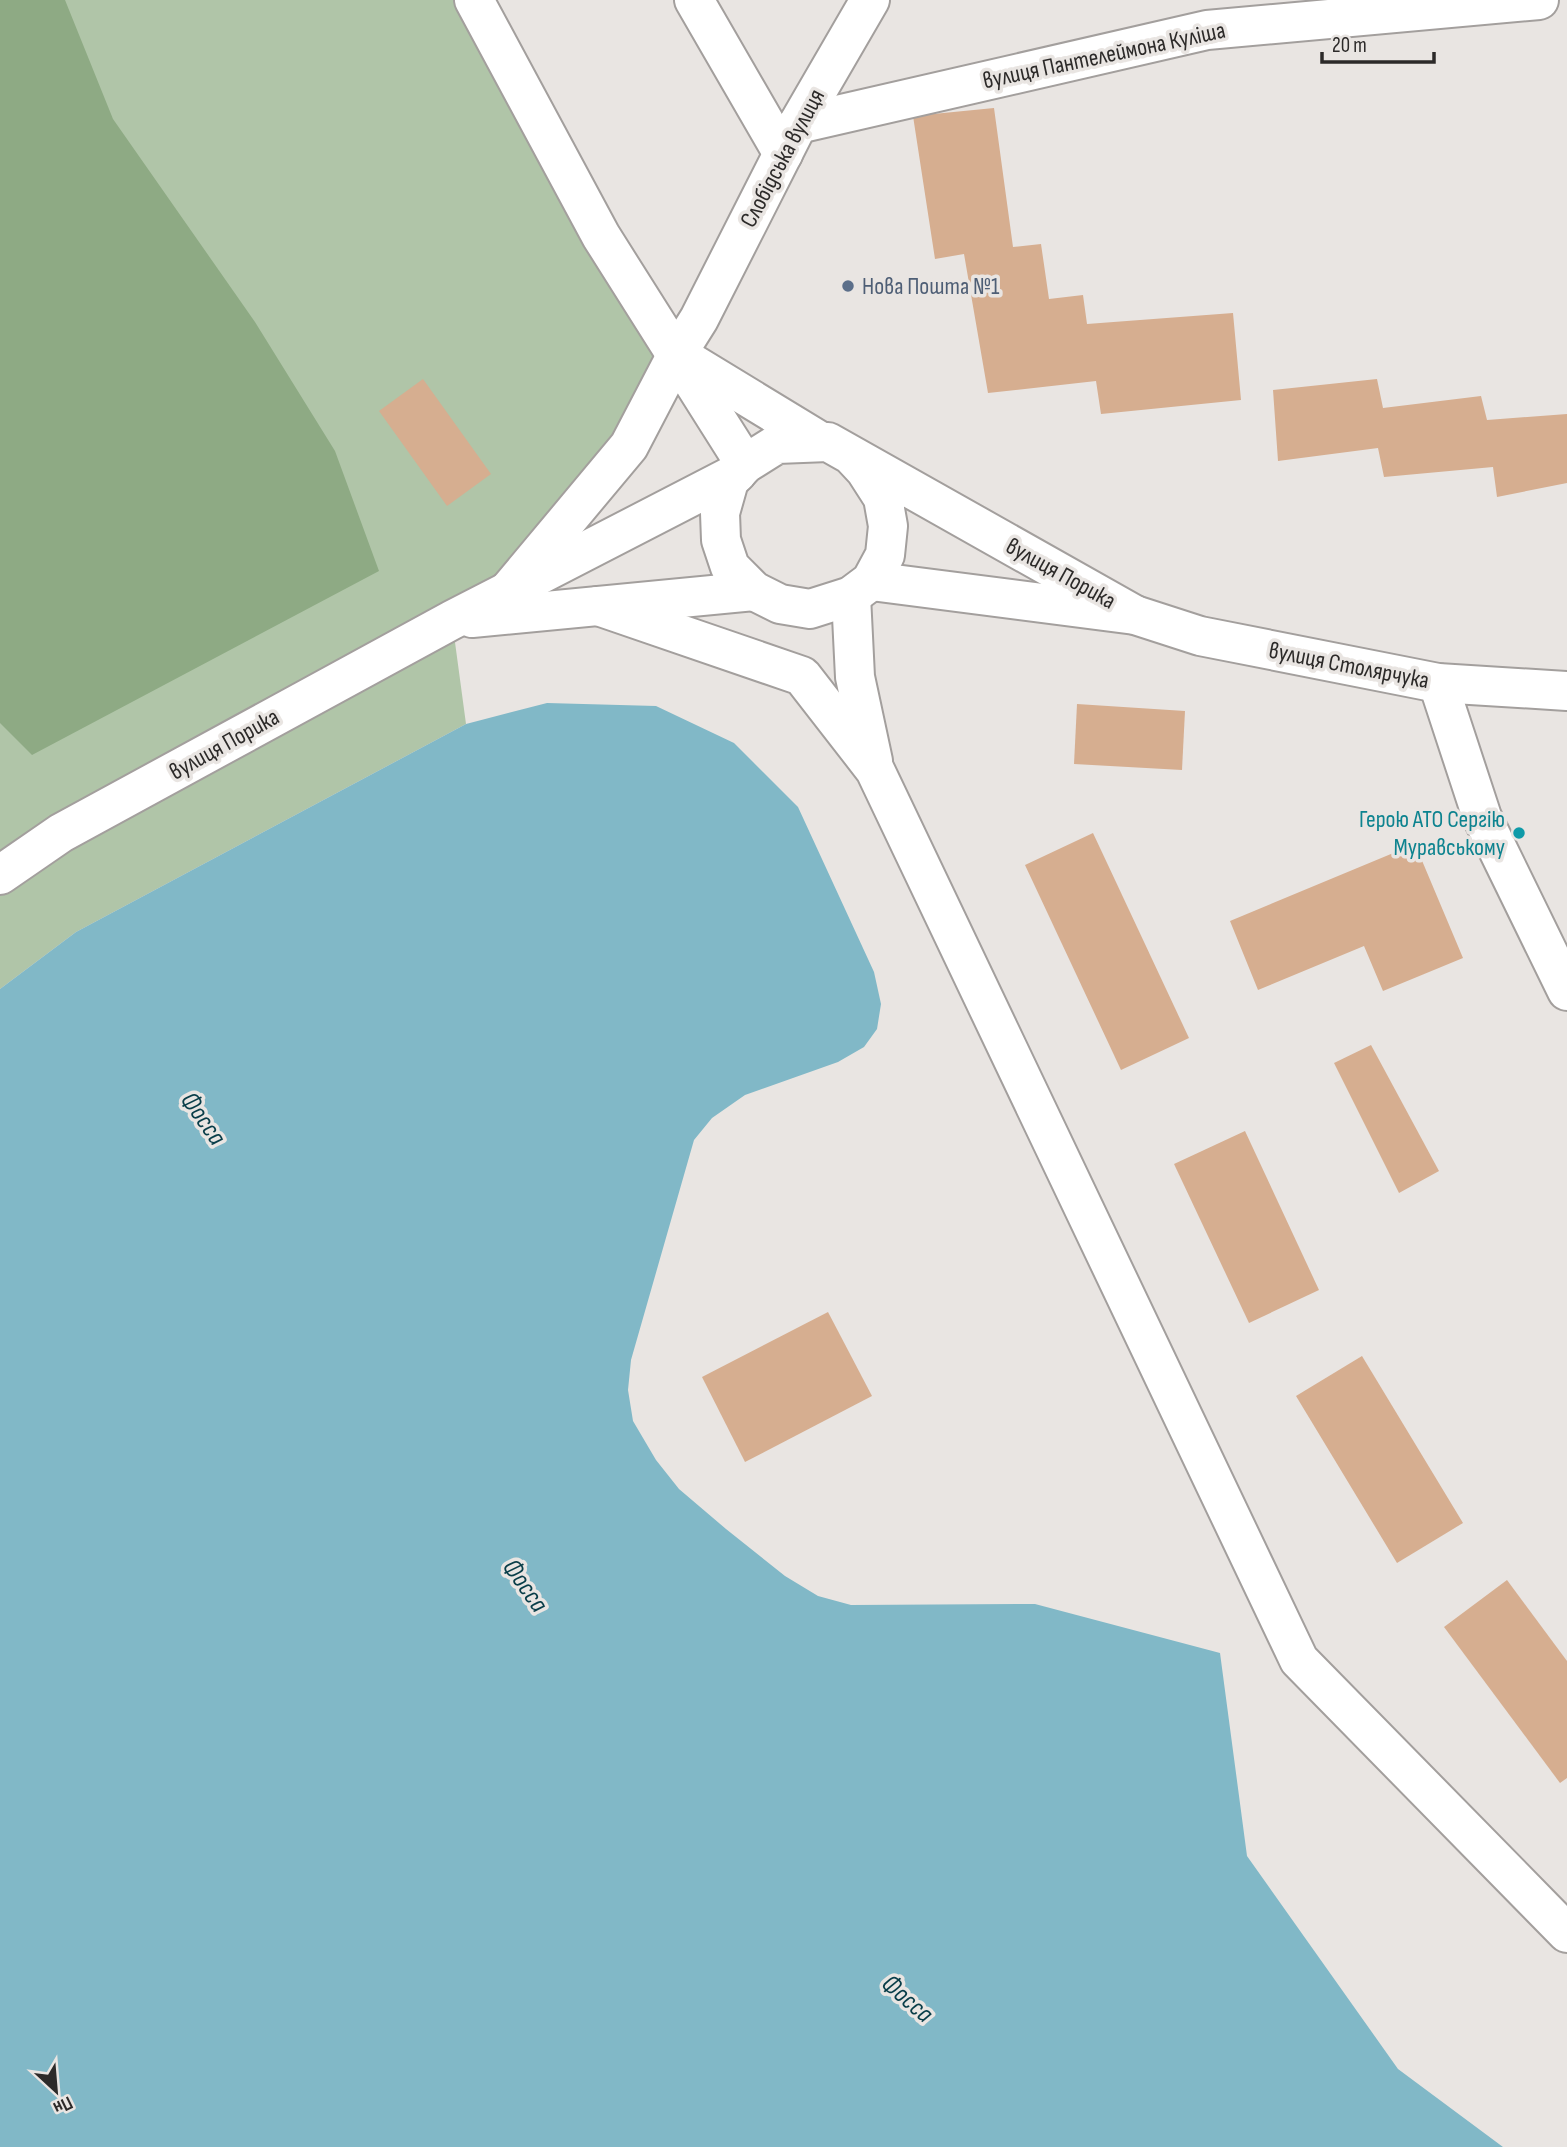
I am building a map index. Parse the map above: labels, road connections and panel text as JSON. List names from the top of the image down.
{
  "streets": {
    "street": [
      "вулиця Пантелеймона Куліша",
      "Слобідська вулиця",
      "вулиця Порика",
      "вулиця Столярчука"
    ]
  },
  "crossings": [
    ["вулиця Пантелеймона Куліша", "Слобідська вулиця"],
    ["Слобідська вулиця", "вулиця Порика"],
    ["вулиця Порика", "вулиця Столярчука"]
  ],
  "water": ["Фосса"],
  "places": ["Нова Пошта №1", "Герою АТО Сергію Муравському"],
  "scale_bar": "20 m",
  "north": "bottom right"
}
